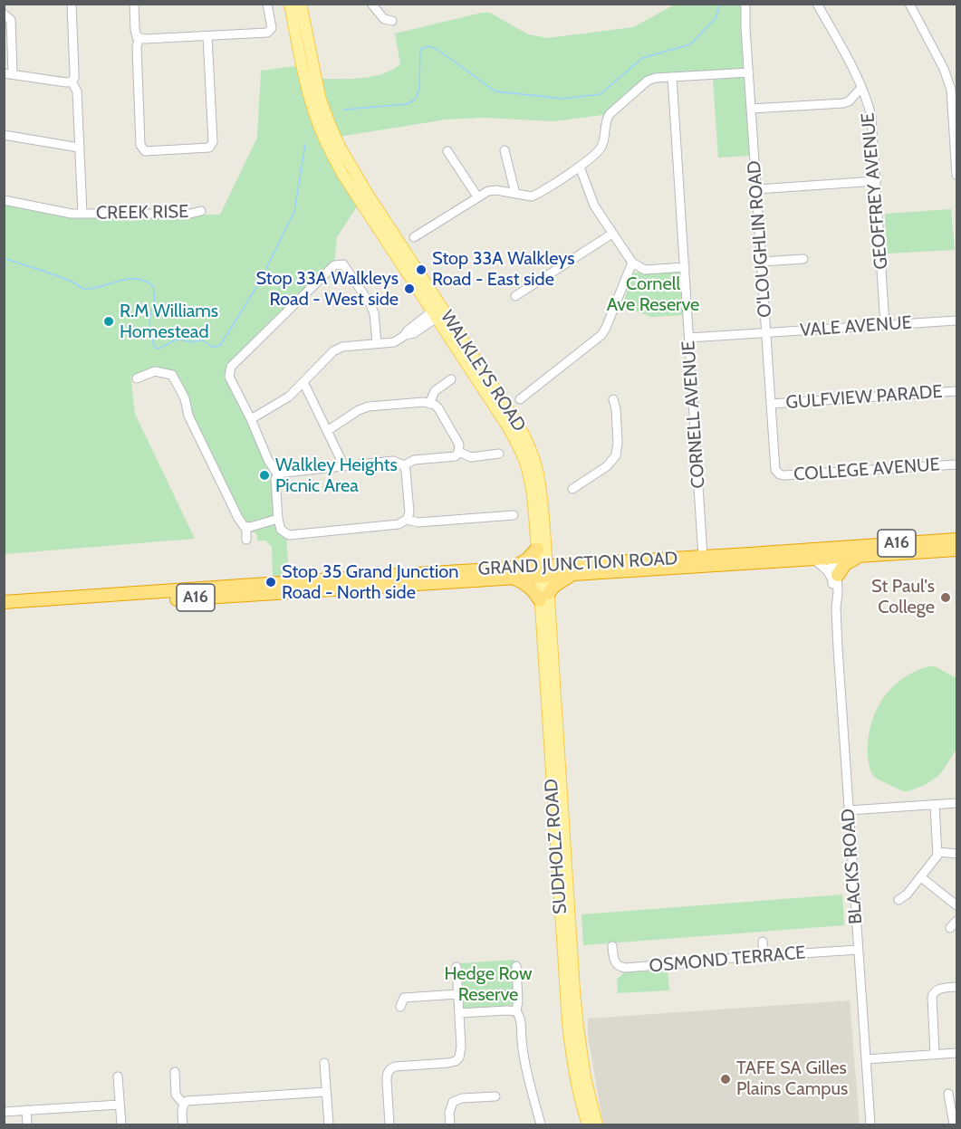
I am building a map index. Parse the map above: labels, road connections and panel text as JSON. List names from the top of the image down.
{
  "streets": {
    "highway": ["A16", "GRAND JUNCTION ROAD"],
    "main road": ["WALKLEYS ROAD", "SUDHOLZ ROAD"],
    "street": [
      "GEOFFREY AVENUE",
      "CREEK RISE",
      "O'LOUGHLIN ROAD",
      "VALE AVENUE",
      "GULFVIEW PARADE",
      "CORNELL AVENUE",
      "COLLEGE AVENUE",
      "BLACKS ROAD",
      "OSMOND TERRACE"
    ]
  },
  "crossings": [
    ["GEOFFREY AVENUE", "VALE AVENUE"],
    ["O'LOUGHLIN ROAD", "VALE AVENUE"],
    ["O'LOUGHLIN ROAD", "GULFVIEW PARADE"],
    ["O'LOUGHLIN ROAD", "COLLEGE AVENUE"],
    ["VALE AVENUE", "CORNELL AVENUE"],
    ["WALKLEYS ROAD", "GRAND JUNCTION ROAD"],
    ["WALKLEYS ROAD", "SUDHOLZ ROAD"],
    ["CORNELL AVENUE", "GRAND JUNCTION ROAD"],
    ["GRAND JUNCTION ROAD", "SUDHOLZ ROAD"],
    ["GRAND JUNCTION ROAD", "BLACKS ROAD"],
    ["BLACKS ROAD", "OSMOND TERRACE"]
  ],
  "parks": ["Cornell Ave Reserve", "Hedge Row Reserve"],
  "places": [
    "Stop 33A Walkleys Road - East side",
    "Stop 33A Walkleys Road - West side",
    "R.M Williams Homestead",
    "Walkley Heights Picnic Area",
    "Stop 35 Grand Junction Road - North side",
    "St Paul's College",
    "TAFE SA Gilles Plains Campus"
  ]
}
